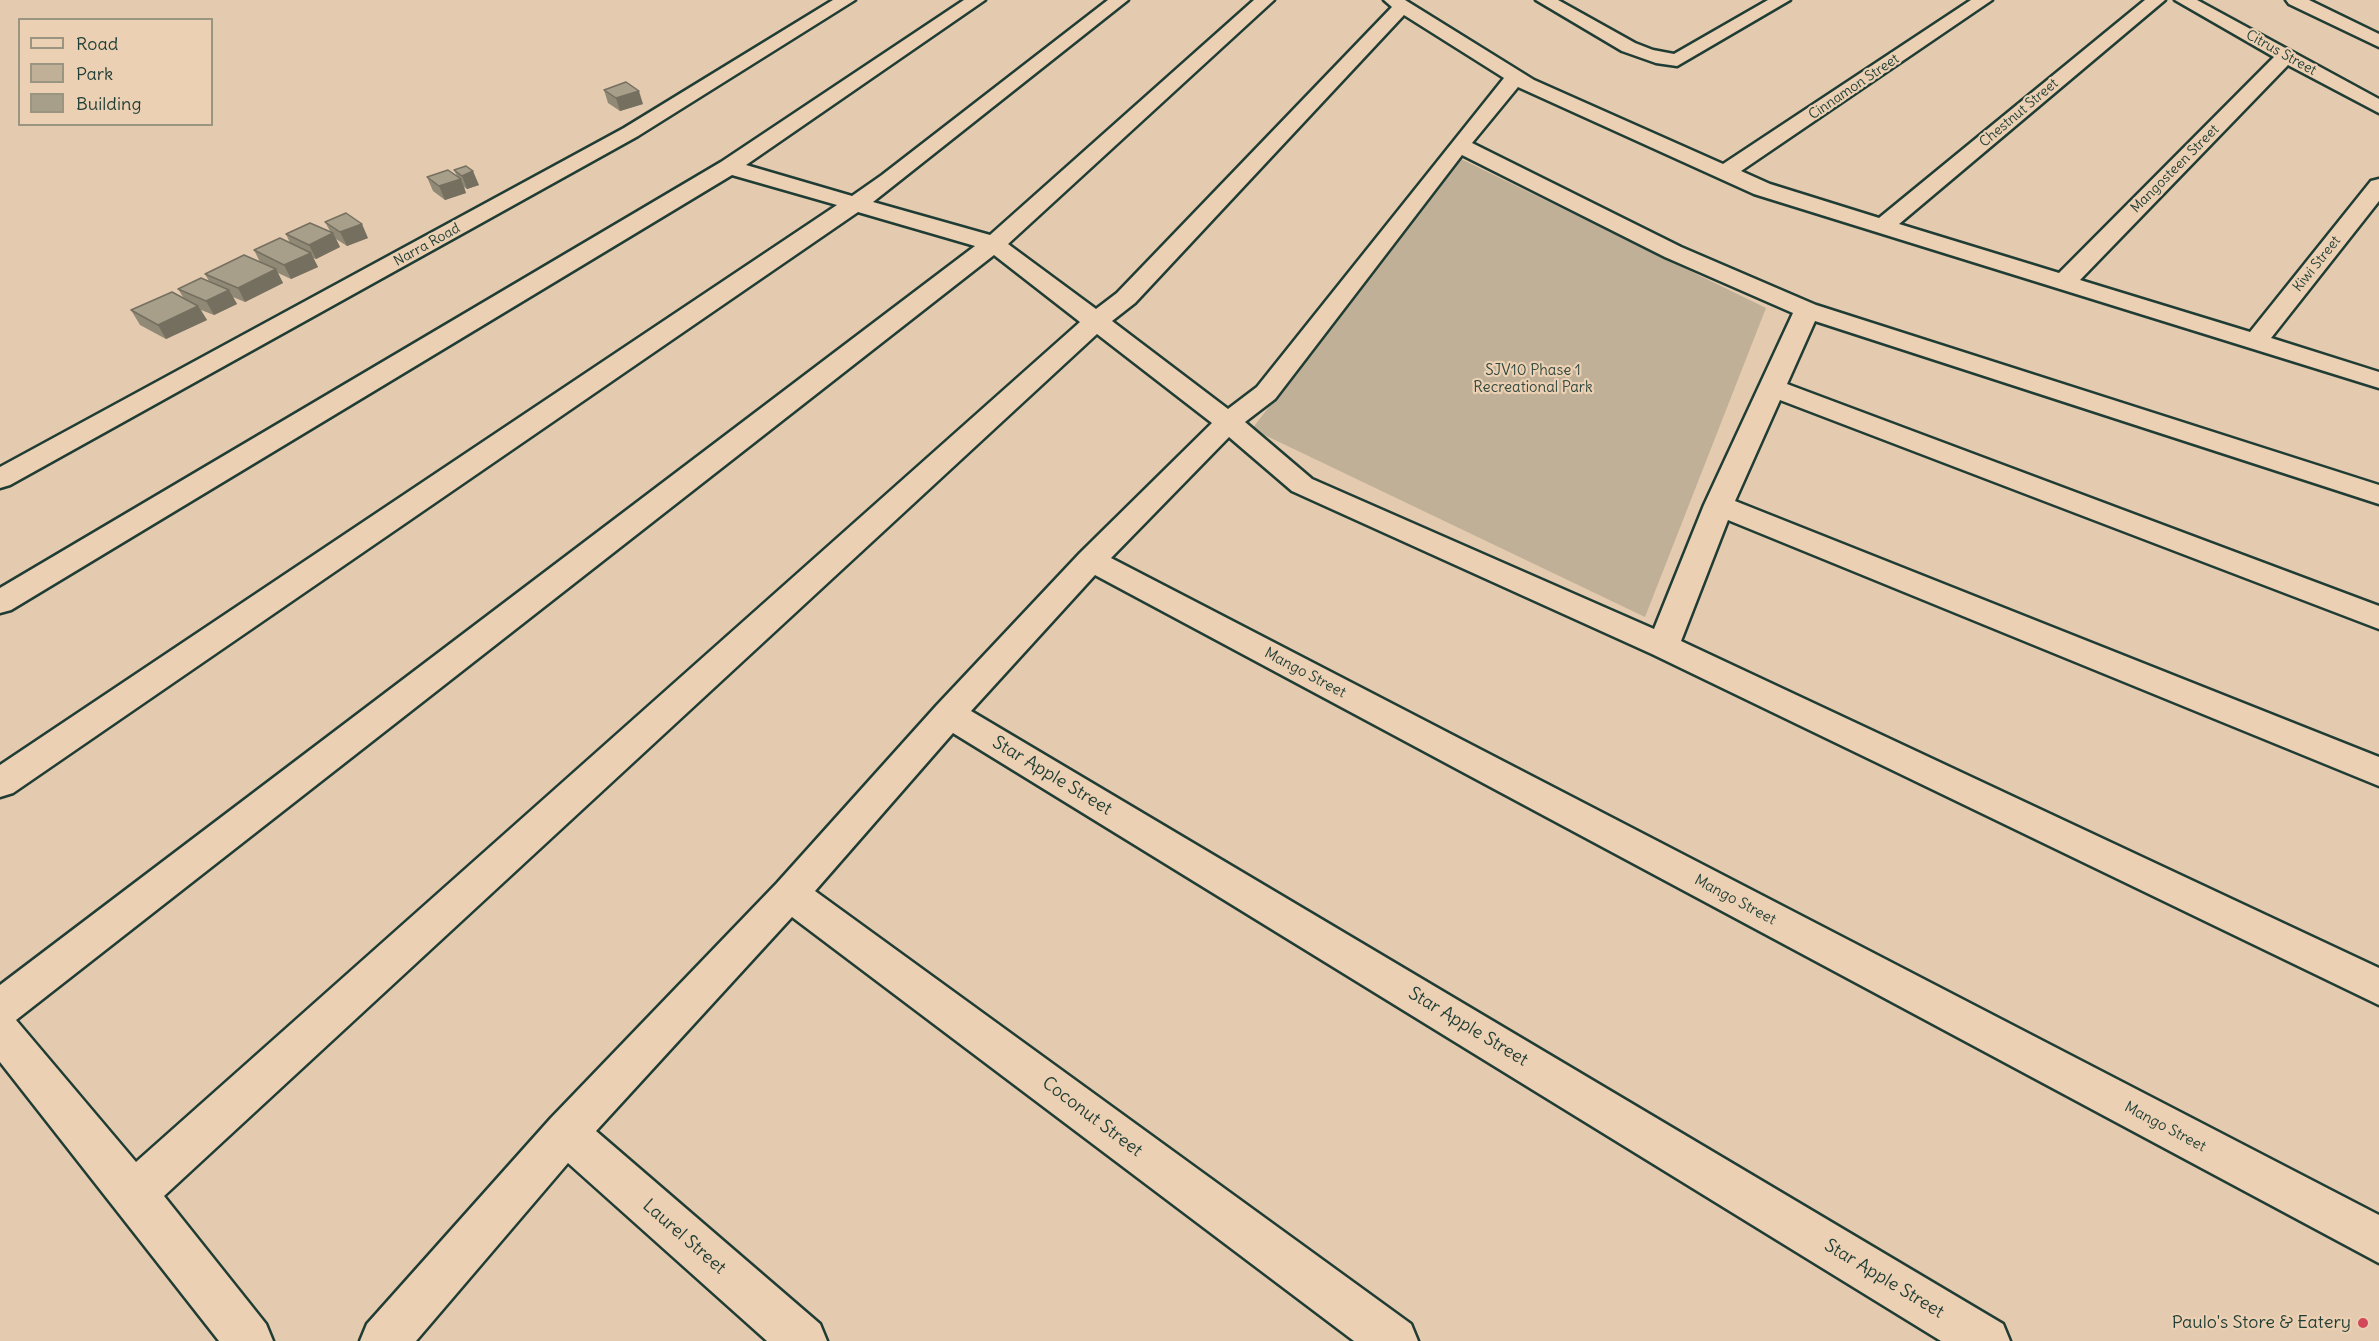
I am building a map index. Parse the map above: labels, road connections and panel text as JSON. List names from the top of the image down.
{
  "streets": {
    "street": [
      "Citrus Street",
      "Cinnamon Street",
      "Chestnut Street",
      "Mangosteen Street",
      "Narra Road",
      "Kiwi Street",
      "Mango Street",
      "Star Apple Street",
      "Coconut Street",
      "Laurel Street"
    ]
  },
  "crossings": [
    ["Citrus Street", "Mangosteen Street"]
  ],
  "parks": ["SJV10 Phase 1 Recreational Park"],
  "places": ["Paulo's Store & Eatery"],
  "legend": ["Road", "Park", "Building"]
}
